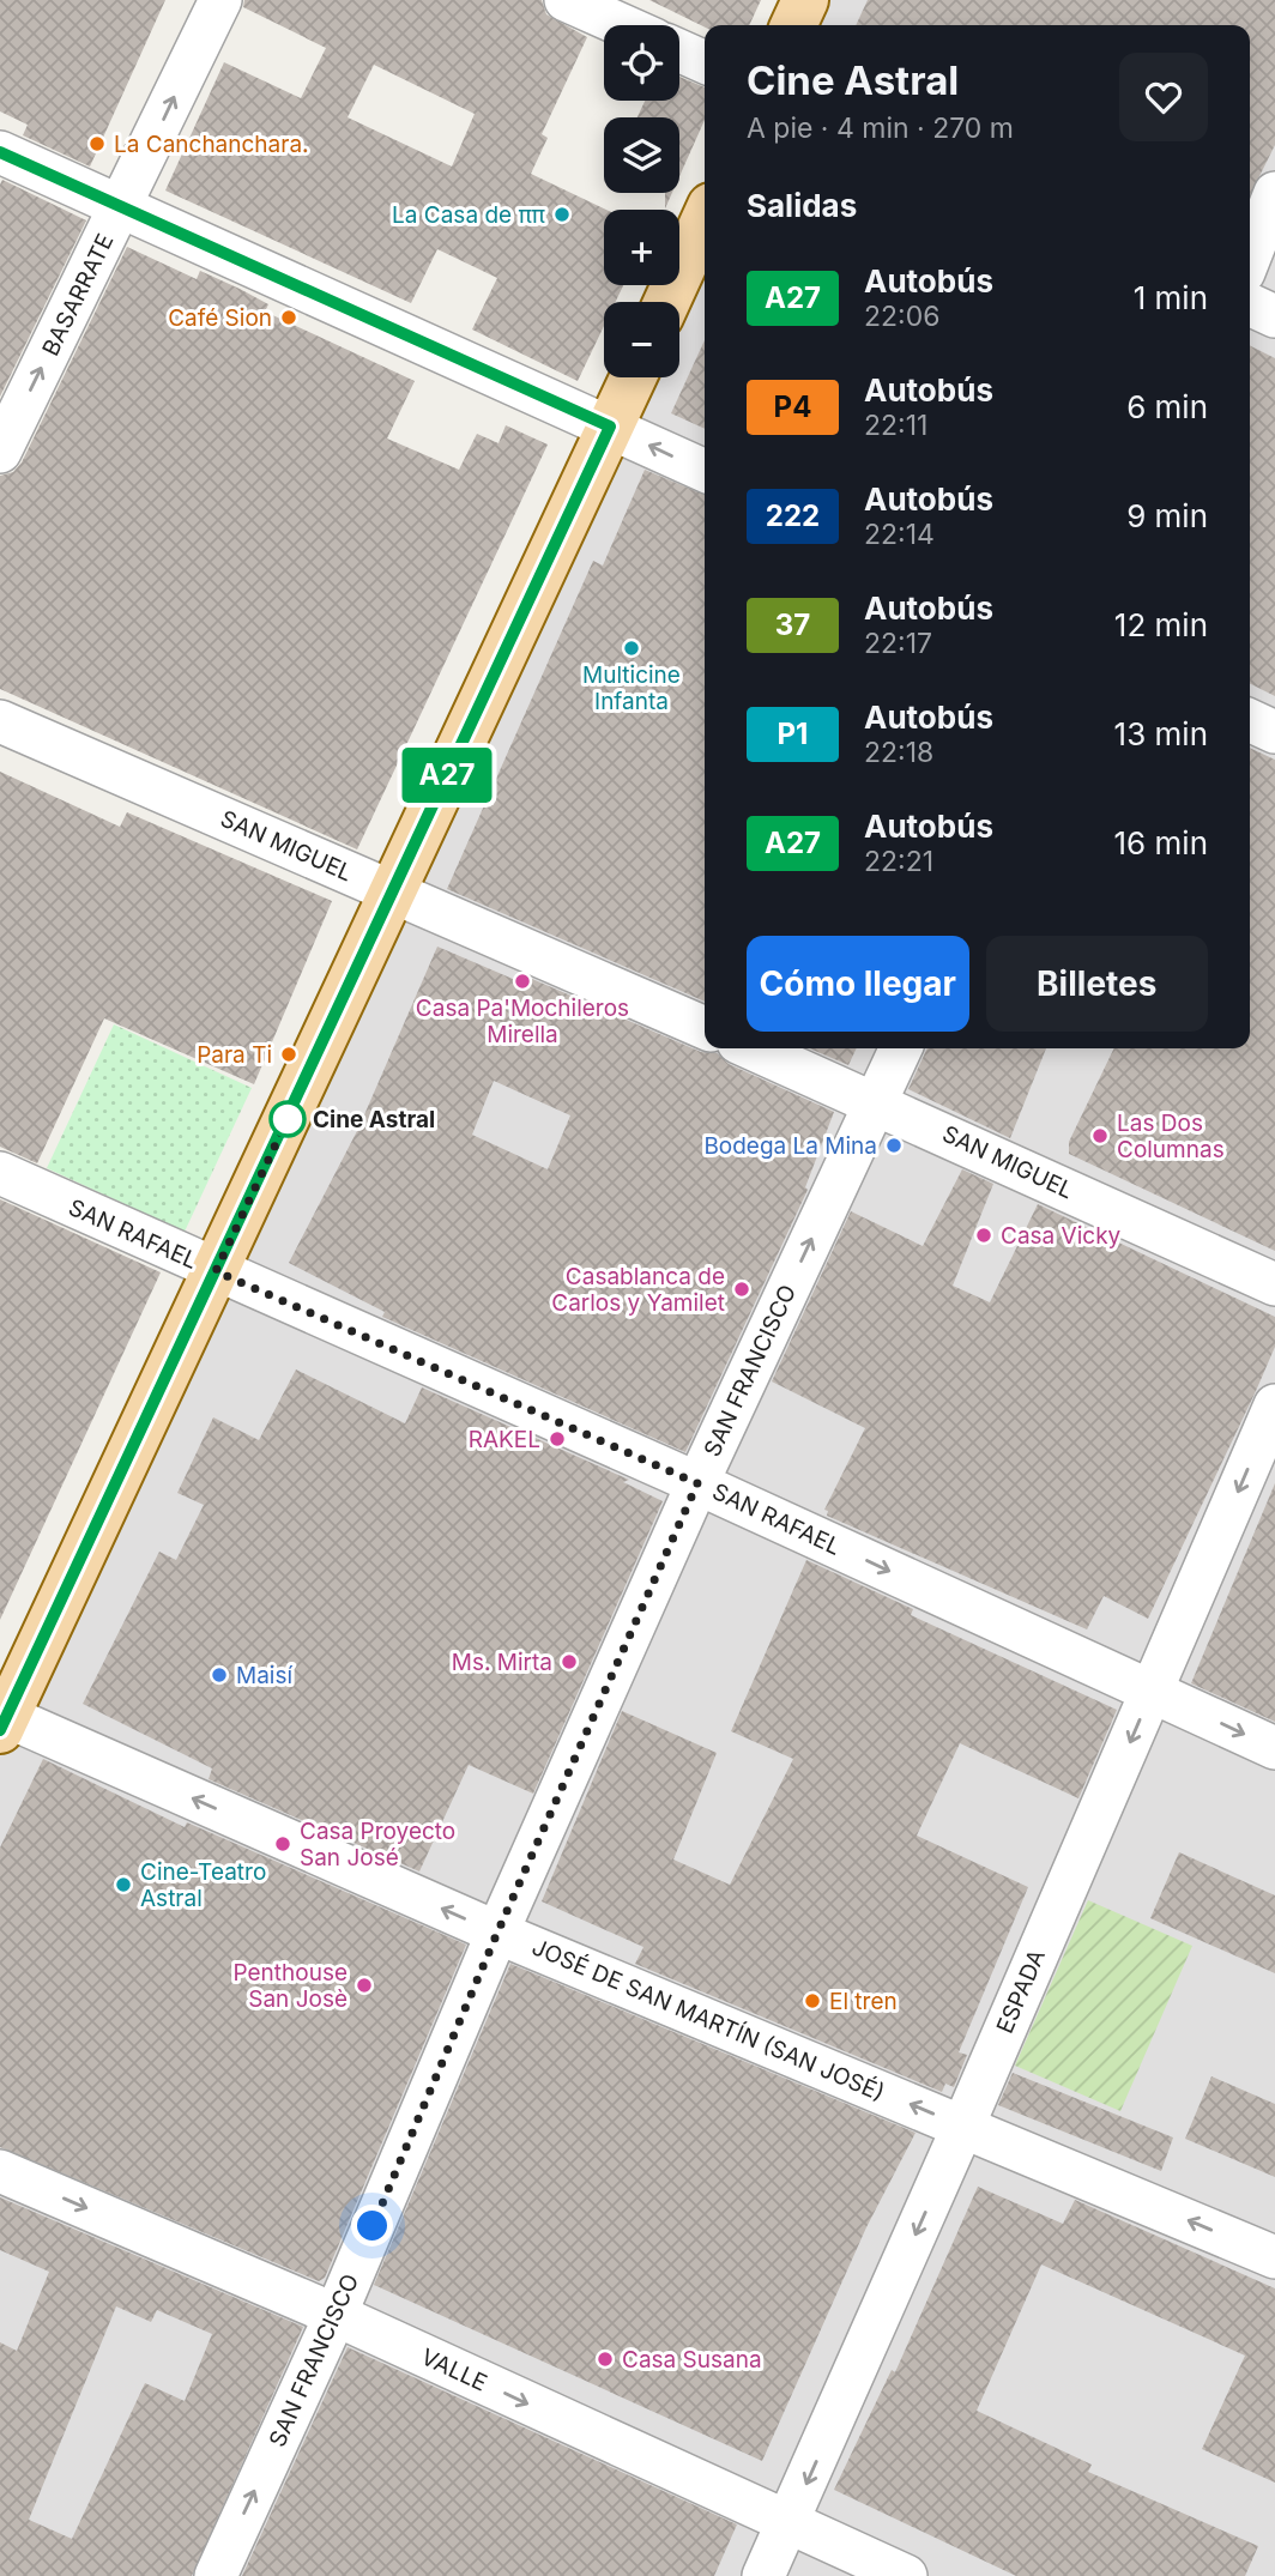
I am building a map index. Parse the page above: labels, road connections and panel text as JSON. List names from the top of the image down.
{
  "streets": {
    "street": [
      "BASARRATE",
      "SAN MIGUEL",
      "SAN RAFAEL",
      "SAN FRANCISCO",
      "ESPADA",
      "JOSÉ DE SAN MARTÍN (SAN JOSÉ)",
      "VALLE"
    ]
  },
  "crossings": [
    ["SAN MIGUEL", "SAN FRANCISCO"],
    ["SAN RAFAEL", "SAN FRANCISCO"],
    ["SAN RAFAEL", "ESPADA"],
    ["SAN FRANCISCO", "JOSÉ DE SAN MARTÍN (SAN JOSÉ)"],
    ["SAN FRANCISCO", "VALLE"],
    ["ESPADA", "JOSÉ DE SAN MARTÍN (SAN JOSÉ)"],
    ["ESPADA", "VALLE"]
  ],
  "one_way": [
    "BASARRATE",
    "SAN RAFAEL",
    "SAN FRANCISCO",
    "ESPADA",
    "JOSÉ DE SAN MARTÍN (SAN JOSÉ)",
    "VALLE"
  ],
  "places": [
    "La Canchanchara.",
    "La Casa de ππ",
    "Café Sion",
    "Multicine Infanta",
    "Casa Pa'Mochileros Mirella",
    "Para Ti",
    "Cine Astral",
    "Las Dos Columnas",
    "Bodega La Mina",
    "Casa Vicky",
    "Casablanca de Carlos y Yamilet",
    "RAKEL",
    "Ms. Mirta",
    "Maisí",
    "Casa Proyecto San José",
    "Cine-Teatro Astral",
    "Penthouse San Josè",
    "El tren",
    "Casa Susana"
  ],
  "lines": ["bus line A27"],
  "page": {
    "on_map": "A27",
    "map_buttons": ["+", "−"],
    "heading": [
      ["Cine Astral", "A pie · 4 min · 270 m"],
      "Salidas"
    ],
    "list": [
      {
        "mark": "A27",
        "name": "Autobús",
        "note": "22:06",
        "value": "1 min"
      },
      {
        "mark": "P4",
        "name": "Autobús",
        "note": "22:11",
        "value": "6 min"
      },
      {
        "mark": "222",
        "name": "Autobús",
        "note": "22:14",
        "value": "9 min"
      },
      {
        "mark": "37",
        "name": "Autobús",
        "note": "22:17",
        "value": "12 min"
      },
      {
        "mark": "P1",
        "name": "Autobús",
        "note": "22:18",
        "value": "13 min"
      },
      {
        "mark": "A27",
        "name": "Autobús",
        "note": "22:21",
        "value": "16 min"
      }
    ],
    "buttons": ["Cómo llegar", "Billetes"]
  }
}
